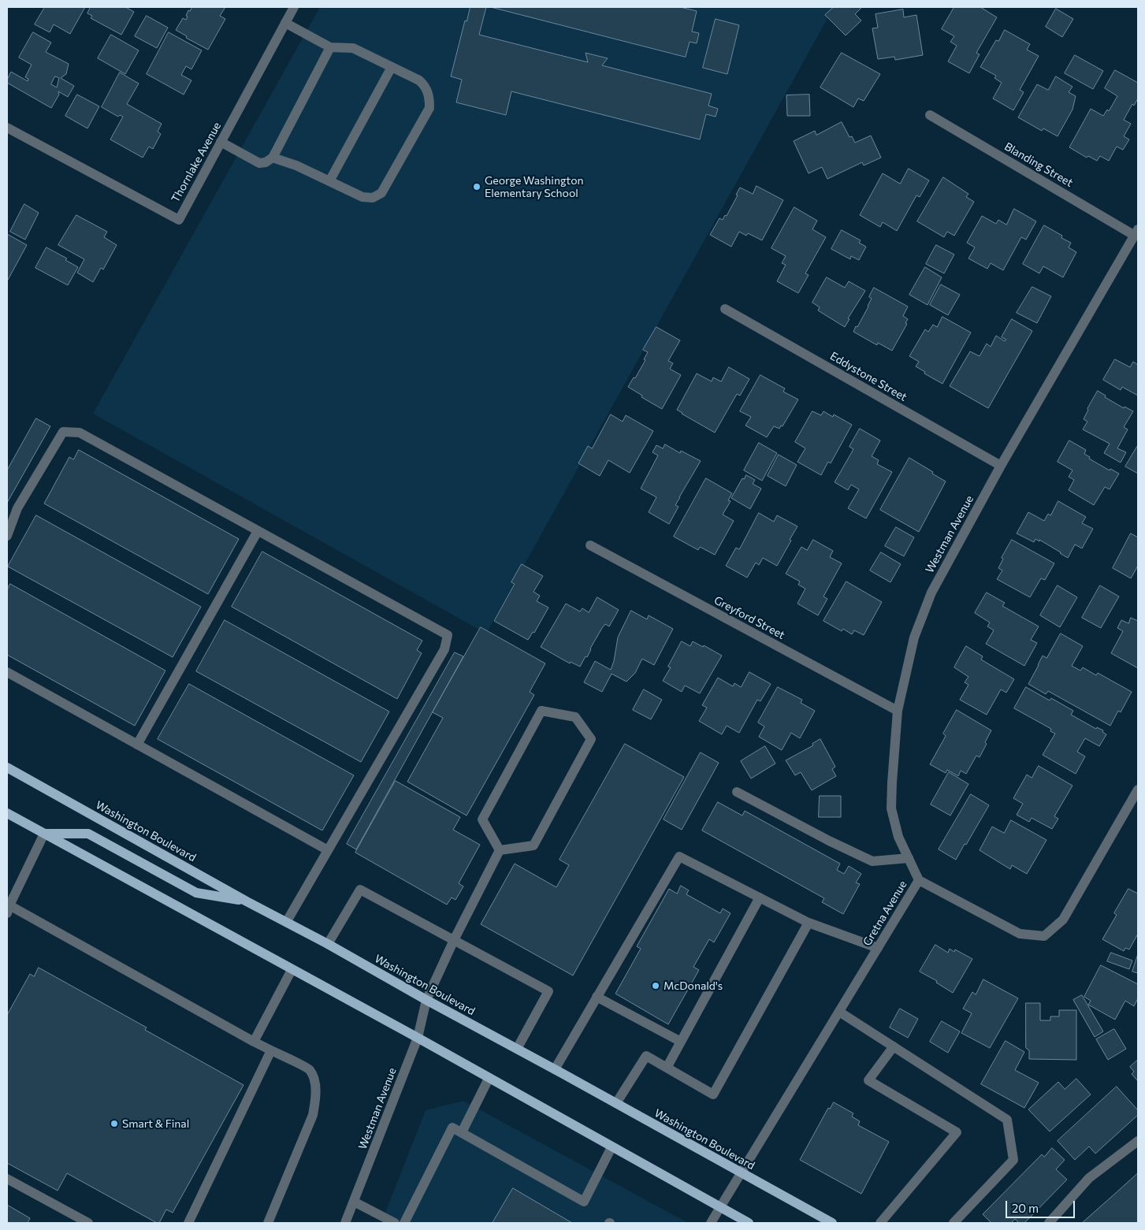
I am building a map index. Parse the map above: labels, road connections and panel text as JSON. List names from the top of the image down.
{
  "streets": {
    "main road": ["Washington Boulevard"],
    "street": [
      "Thornlake Avenue",
      "Blanding Street",
      "Eddystone Street",
      "Westman Avenue",
      "Greyford Street",
      "Gretna Avenue"
    ]
  },
  "crossings": [
    ["Blanding Street", "Westman Avenue"],
    ["Eddystone Street", "Westman Avenue"],
    ["Westman Avenue", "Greyford Street"],
    ["Westman Avenue", "Washington Boulevard"],
    ["Westman Avenue", "Gretna Avenue"],
    ["Washington Boulevard", "Gretna Avenue"]
  ],
  "places": ["George Washington Elementary School", "McDonald's", "Smart & Final"],
  "scale_bar": "20 m"
}
